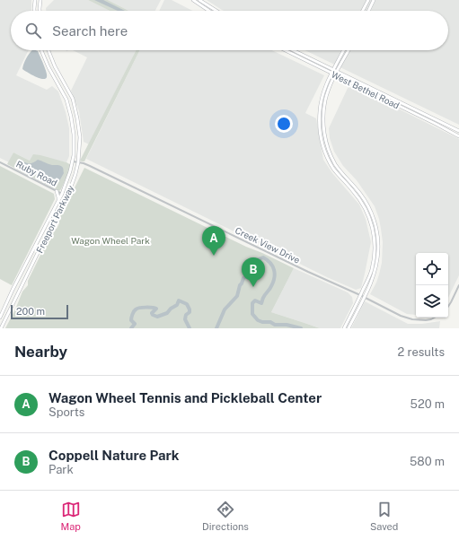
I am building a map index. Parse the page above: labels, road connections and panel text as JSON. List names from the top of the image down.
{
  "streets": {
    "main road": ["West Bethel Road", "Freeport Parkway"],
    "street": ["Ruby Road", "Creek View Drive"]
  },
  "crossings": [
    ["Ruby Road", "Freeport Parkway"],
    ["Freeport Parkway", "Creek View Drive"]
  ],
  "parks": ["Wagon Wheel Park"],
  "scale_bar": "200 m",
  "page": {
    "search": "Search here",
    "pins": ["A", "B"],
    "scale": "200 m",
    "heading": ["Nearby", "2 results"],
    "list": [
      {
        "mark": "A",
        "name": "Wagon Wheel Tennis and Pickleball Center",
        "note": "Sports",
        "value": "520 m"
      },
      {
        "mark": "B",
        "name": "Coppell Nature Park",
        "note": "Park",
        "value": "580 m"
      }
    ],
    "nav": ["Map", "Directions", "Saved"]
  }
}
